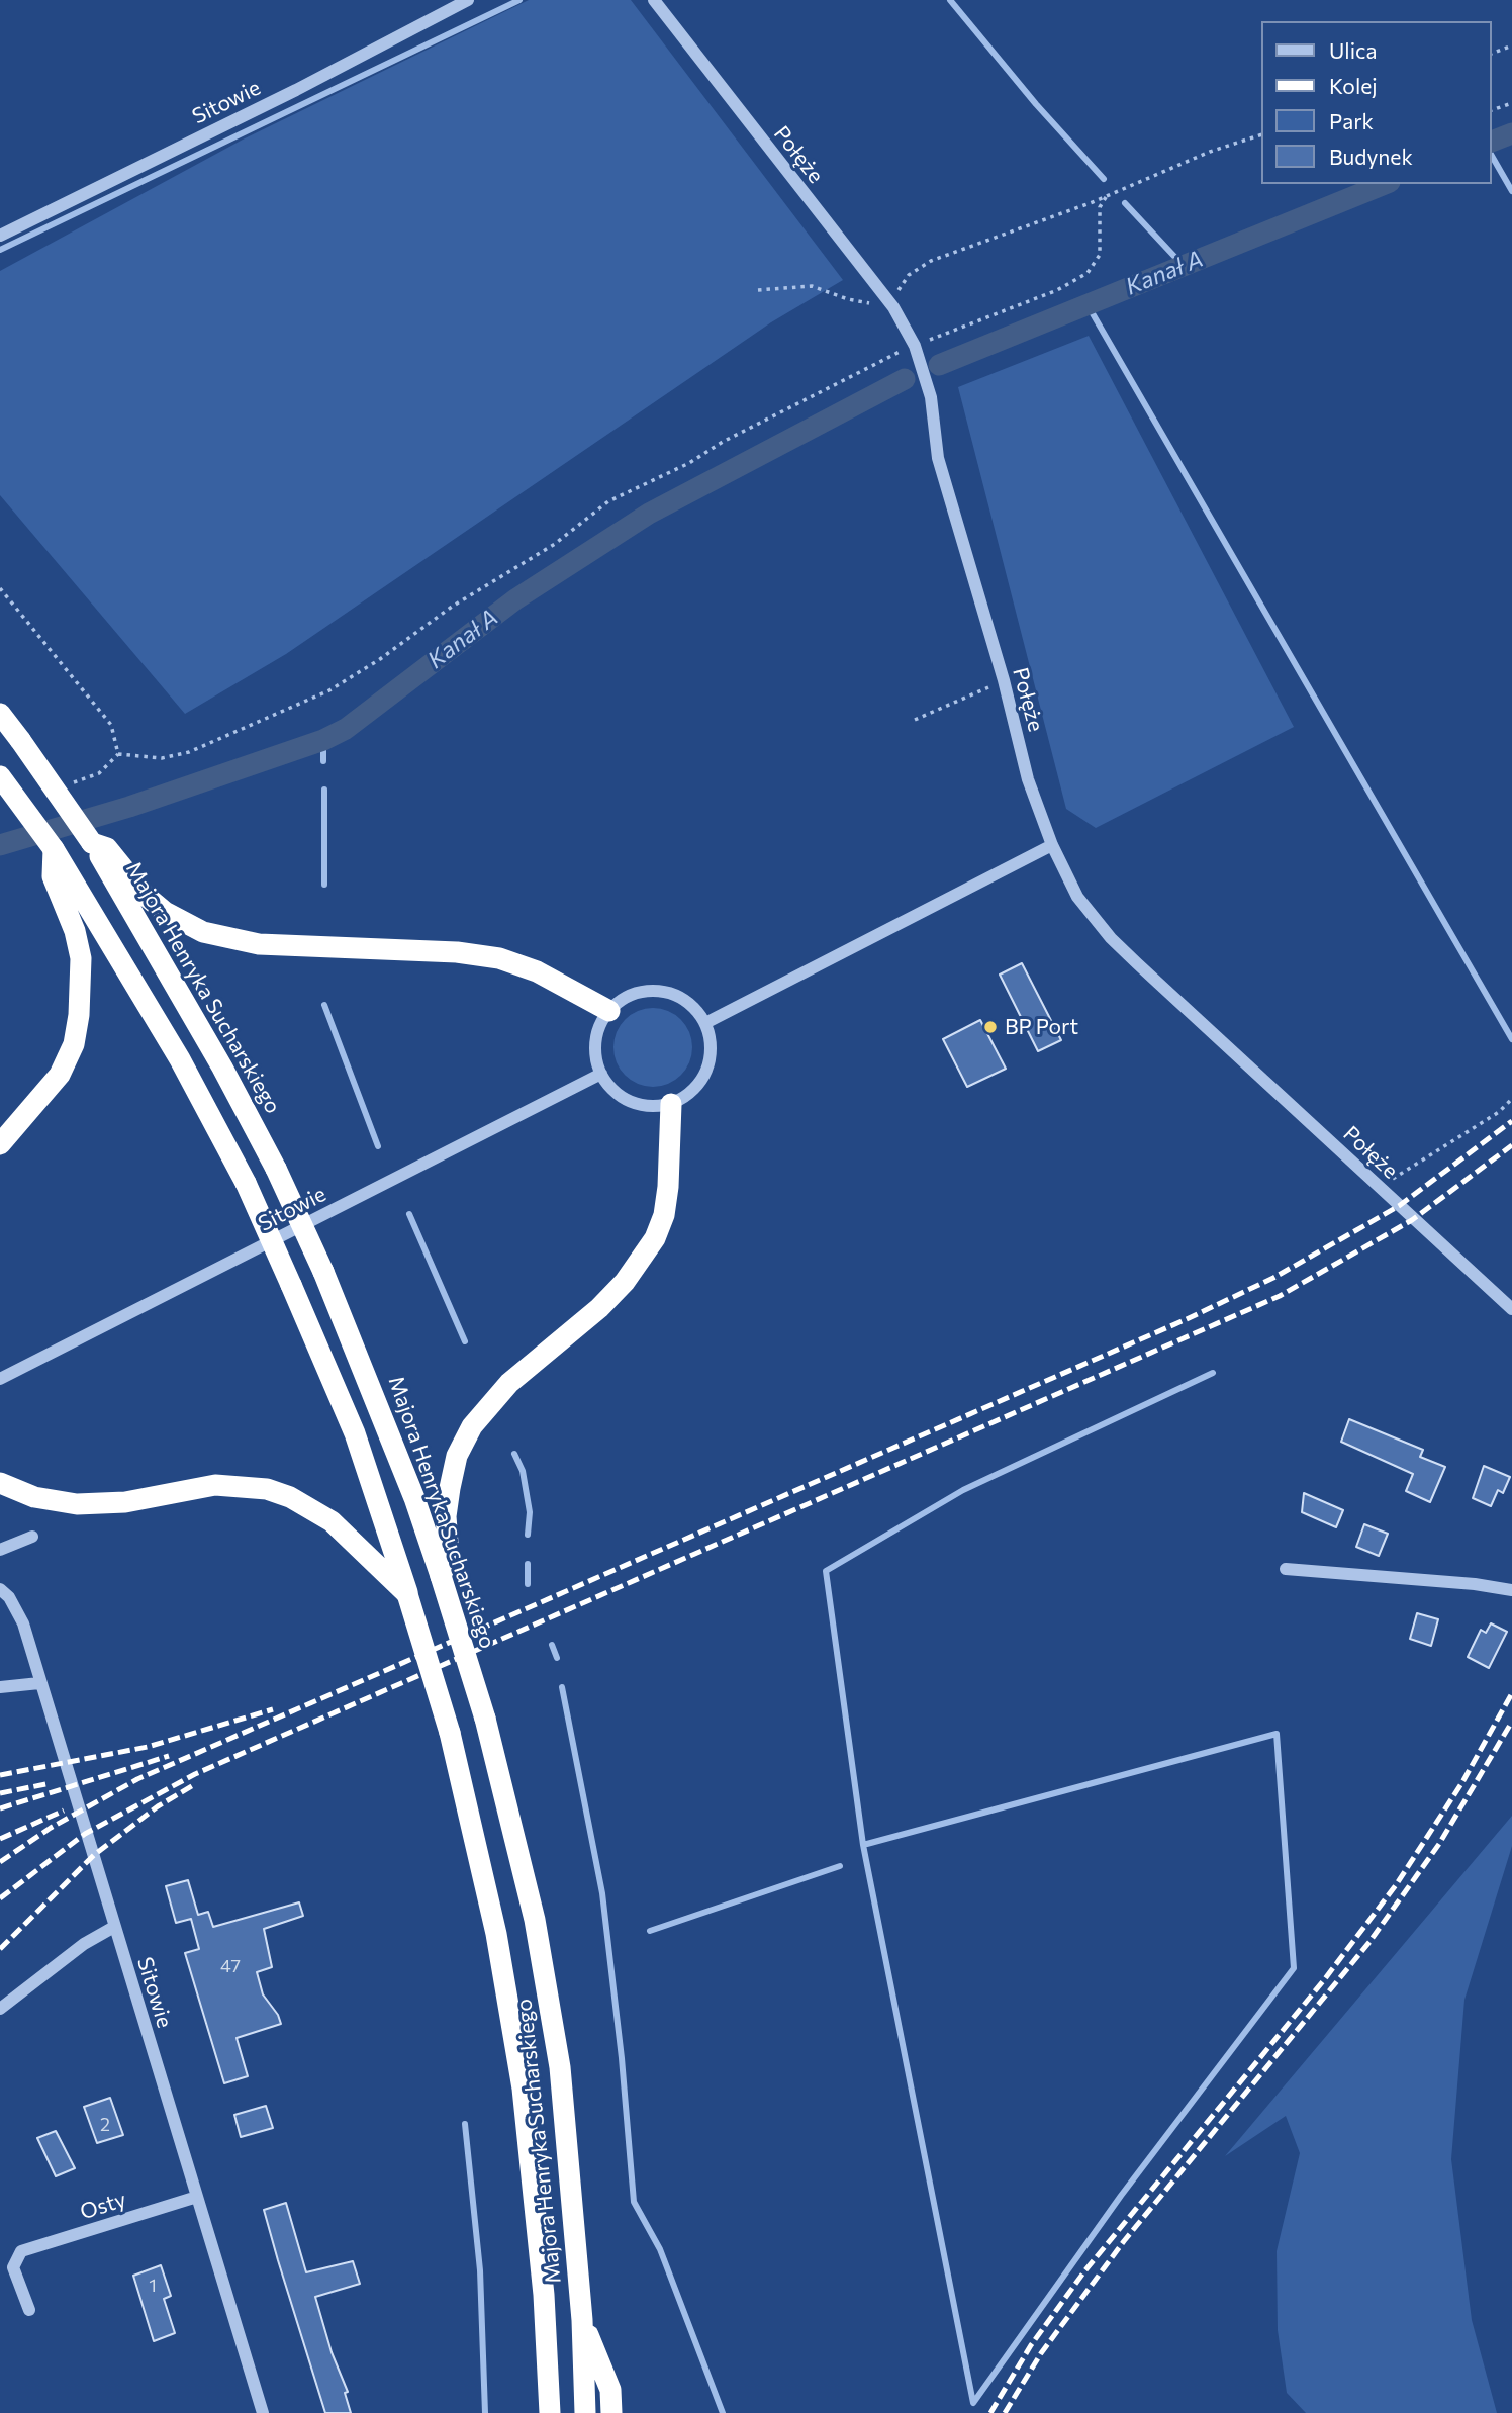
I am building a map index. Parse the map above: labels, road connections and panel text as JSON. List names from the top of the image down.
{
  "streets": {
    "highway": ["Majora Henryka Sucharskiego"],
    "street": ["Sitowie", "Połęże", "Osty"]
  },
  "crossings": [
    ["Sitowie", "Osty"]
  ],
  "water": ["Kanał A"],
  "places": ["BP Port"],
  "house_numbers": ["47", "2", "1"],
  "legend": [
    "Ulica",
    "Kolej",
    "Park",
    "Budynek"
  ]
}
